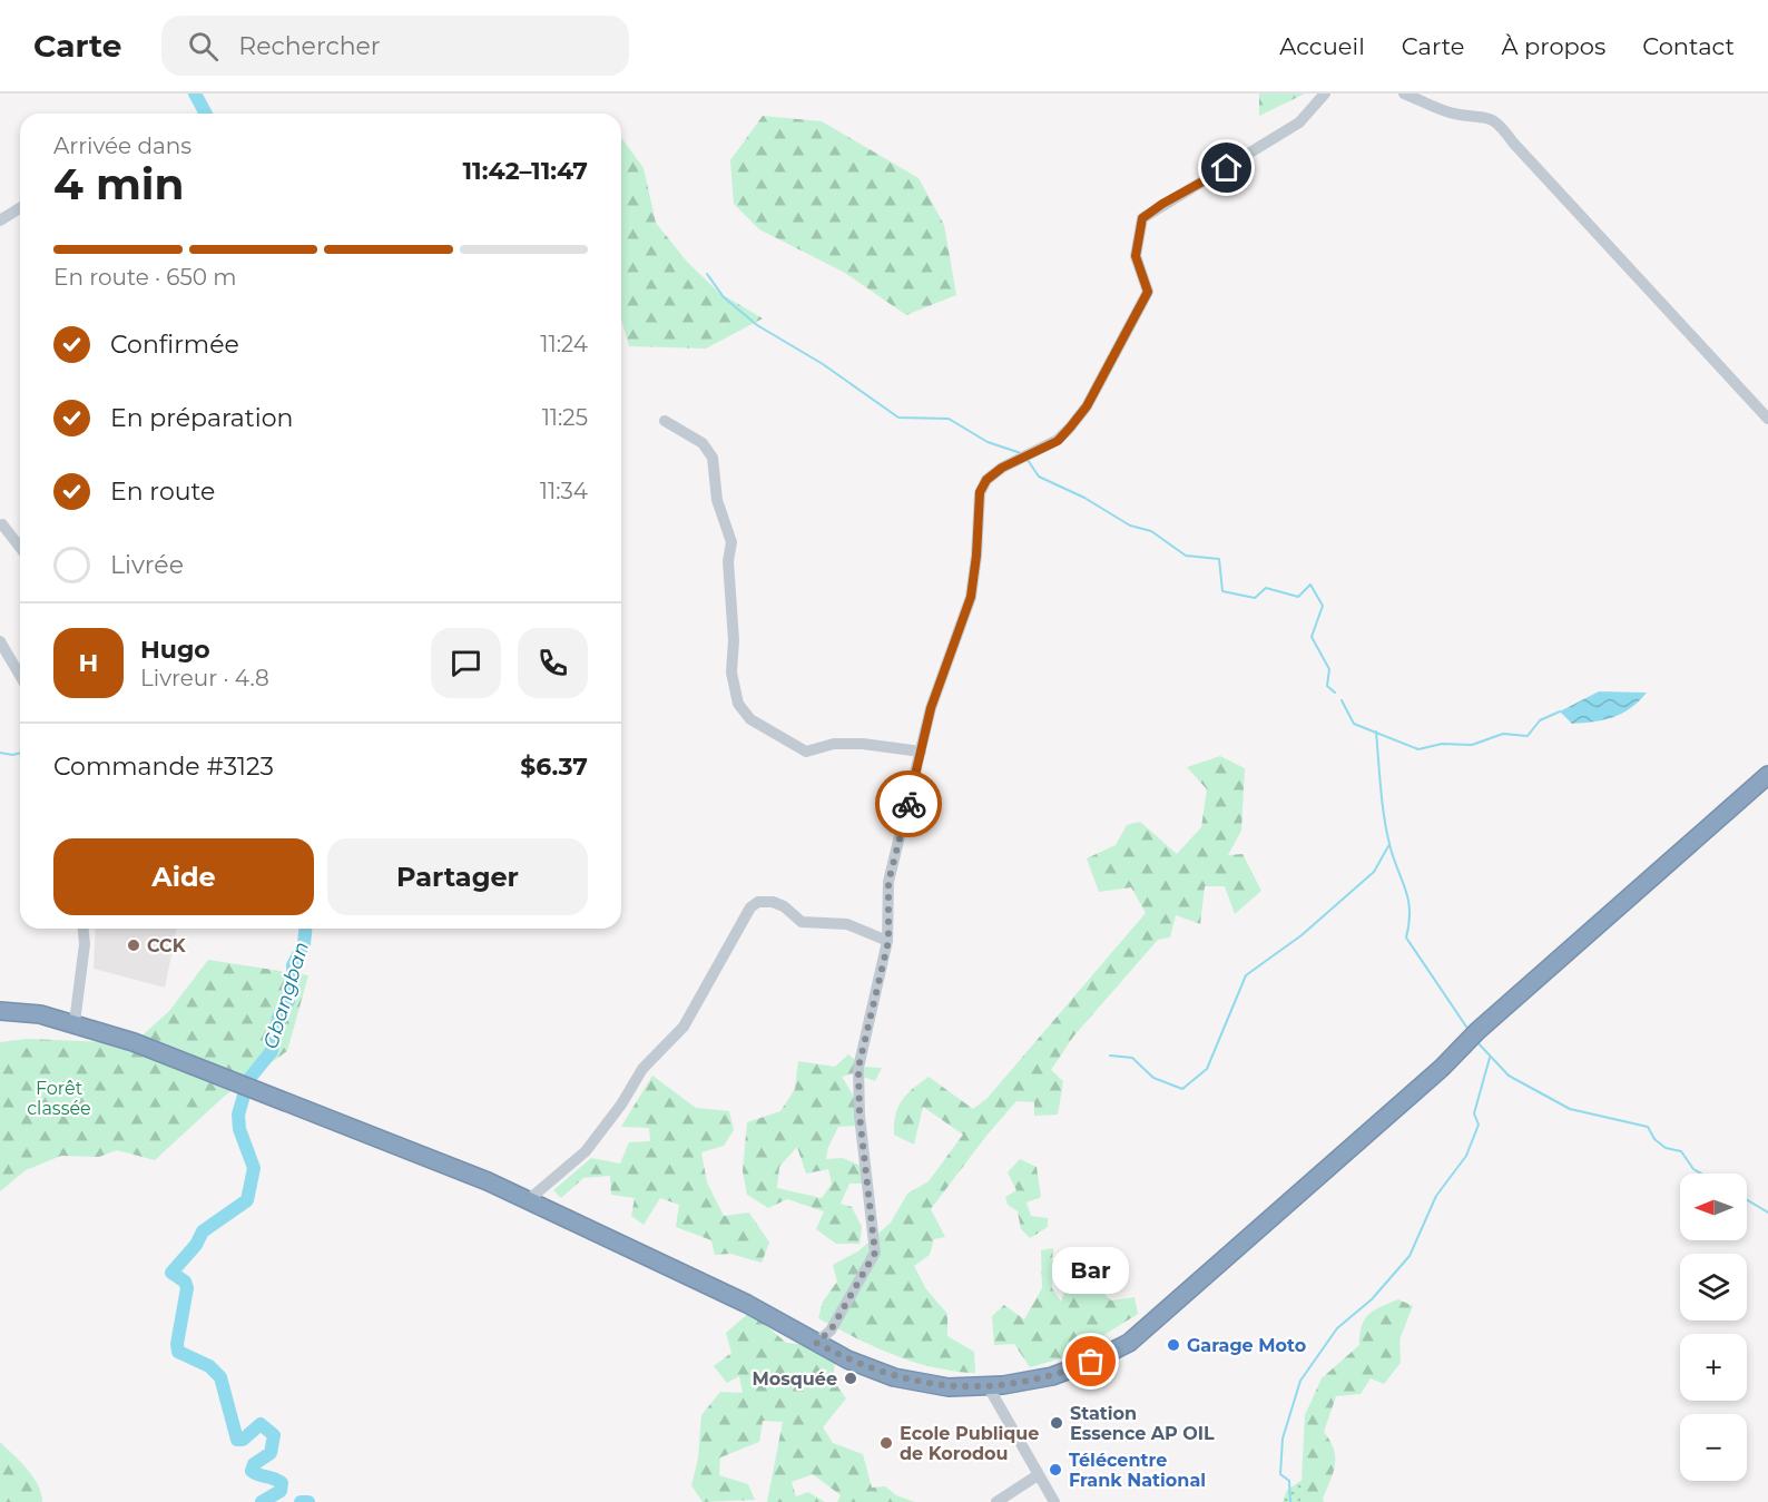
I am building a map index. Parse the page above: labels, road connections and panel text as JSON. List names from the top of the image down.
{
  "water": ["Gbangban"],
  "parks": ["Forêt classée"],
  "places": [
    "CCK",
    "Garage Moto",
    "Bar",
    "Mosquée",
    "Station Essence AP OIL",
    "Ecole Publique de Korodou",
    "Télécentre Frank National"
  ],
  "north": "left",
  "page": {
    "header": "Carte",
    "search": "Rechercher",
    "nav": [
      "Accueil",
      "Carte",
      "À propos",
      "Contact"
    ],
    "heading": ["4 min", "Arrivée dans", "11:42–11:47"],
    "panel": [
      "Hugo",
      "Livreur · 4.8",
      "Commande #3123",
      "$6.37"
    ],
    "bar": "En route · 650 m",
    "list": [
      ["Confirmée", "11:24"],
      ["En préparation", "11:25"],
      ["En route", "11:34"],
      "Livrée"
    ],
    "round": "H",
    "buttons": ["Aide", "Partager"],
    "map_buttons": ["+", "−"],
    "bubble": "Bar"
  }
}
